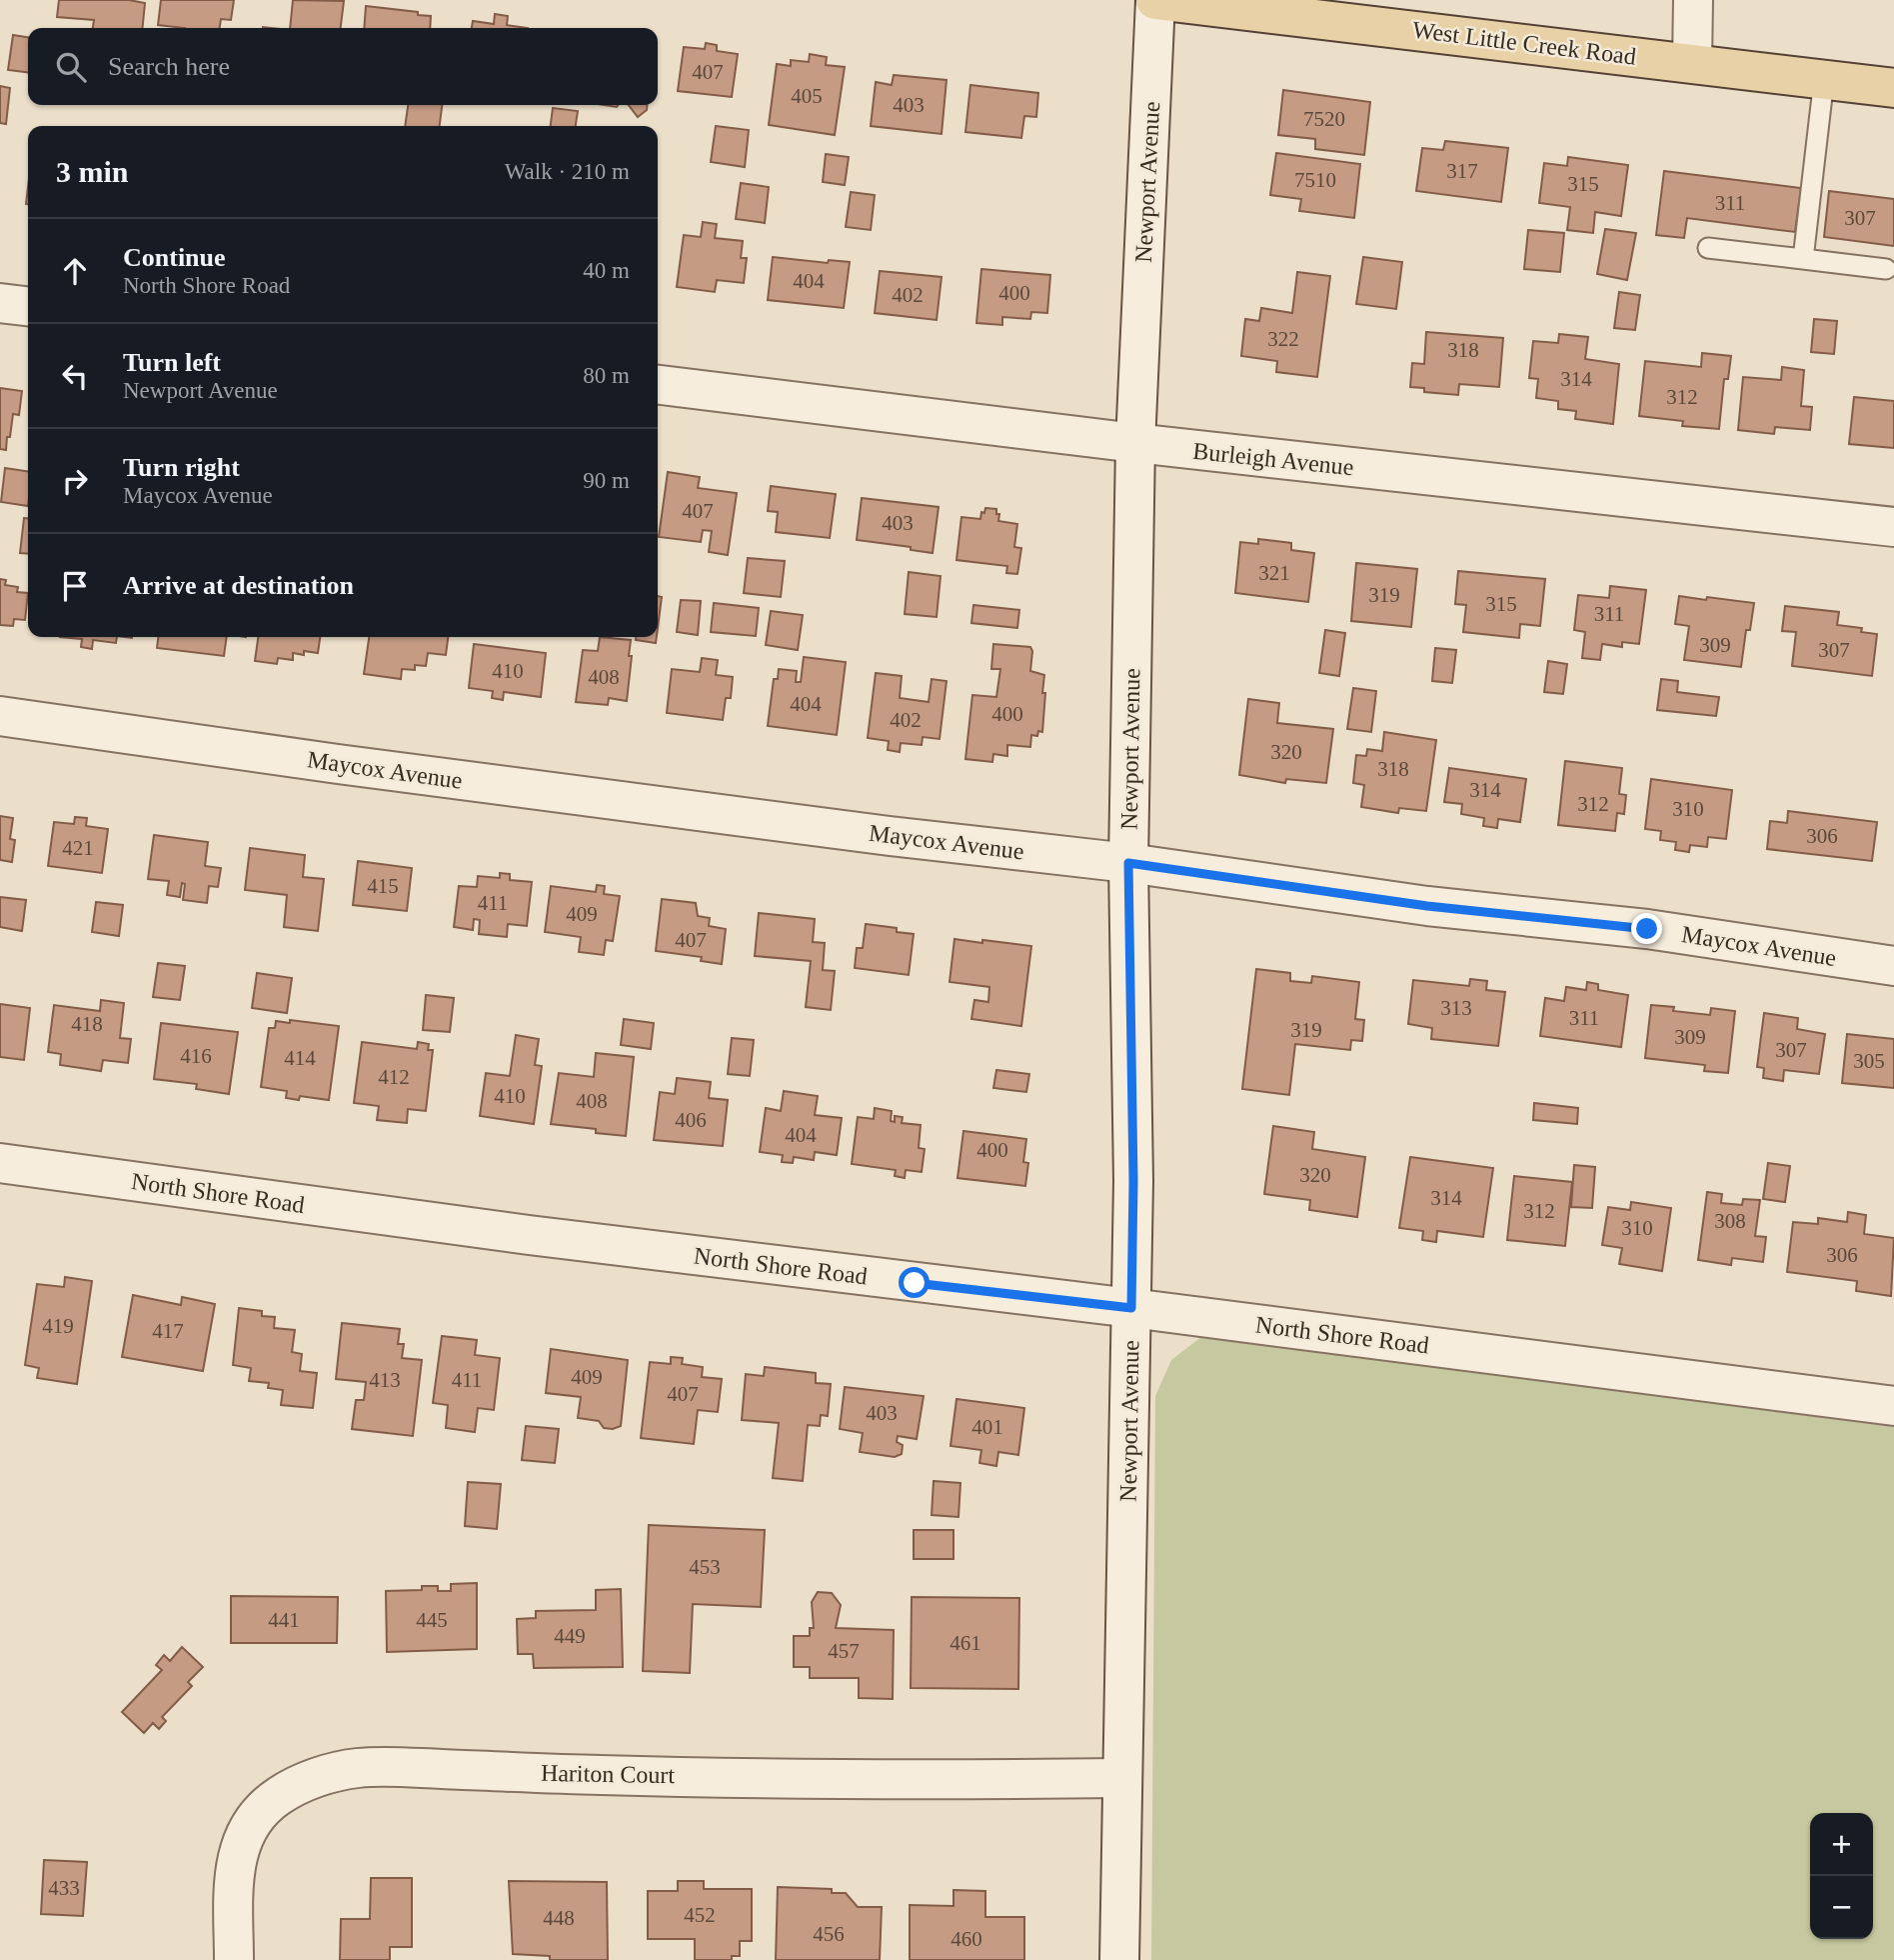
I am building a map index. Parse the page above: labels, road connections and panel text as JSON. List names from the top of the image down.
{
  "streets": {
    "main road": ["West Little Creek Road"],
    "street": [
      "Newport Avenue",
      "Burleigh Avenue",
      "Maycox Avenue",
      "North Shore Road",
      "Hariton Court"
    ]
  },
  "crossings": [
    ["West Little Creek Road", "Newport Avenue"],
    ["Newport Avenue", "Burleigh Avenue"],
    ["Newport Avenue", "Maycox Avenue"],
    ["Newport Avenue", "North Shore Road"],
    ["Newport Avenue", "Hariton Court"]
  ],
  "house_numbers": [
    "407",
    "405",
    "403",
    "7520",
    "317",
    "7510",
    "315",
    "311",
    "307",
    "404",
    "400",
    "402",
    "322",
    "318",
    "314",
    "312",
    "407",
    "403",
    "321",
    "319",
    "315",
    "311",
    "309",
    "307",
    "410",
    "408",
    "404",
    "400",
    "402",
    "320",
    "318",
    "314",
    "312",
    "310",
    "306",
    "421",
    "415",
    "411",
    "409",
    "407",
    "313",
    "311",
    "418",
    "319",
    "309",
    "307",
    "416",
    "414",
    "305",
    "412",
    "410",
    "408",
    "406",
    "404",
    "400",
    "320",
    "314",
    "312",
    "308",
    "310",
    "306",
    "419",
    "417",
    "409",
    "413",
    "411",
    "407",
    "403",
    "401",
    "453",
    "441",
    "445",
    "449",
    "461",
    "457",
    "433",
    "452",
    "448",
    "456",
    "460"
  ],
  "page": {
    "search": "Search here",
    "heading": ["3 min", "Walk · 210 m"],
    "list": [
      ["Continue", "North Shore Road", "40 m"],
      ["Turn left", "Newport Avenue", "80 m"],
      ["Turn right", "Maycox Avenue", "90 m"],
      "Arrive at destination"
    ],
    "map_buttons": ["+", "−"]
  }
}
